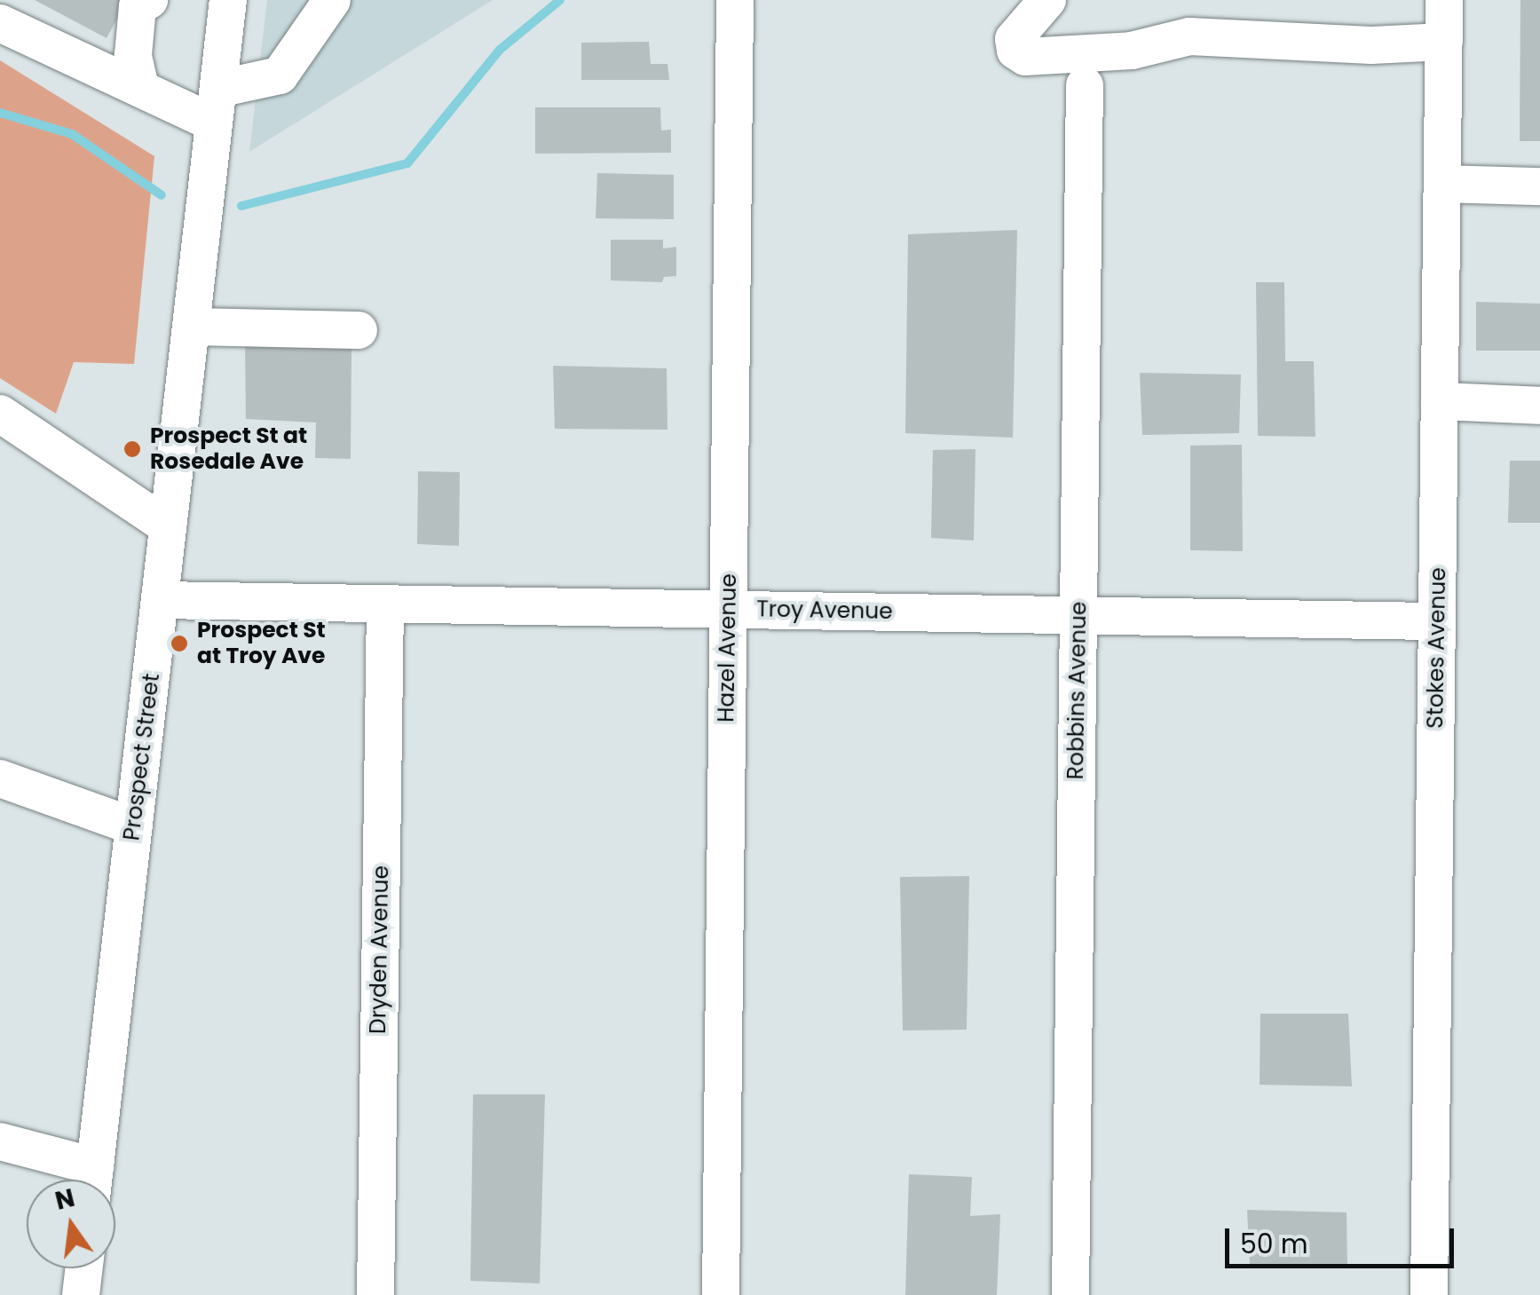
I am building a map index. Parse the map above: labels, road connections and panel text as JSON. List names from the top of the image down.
{
  "streets": {
    "street": [
      "Troy Avenue",
      "Hazel Avenue",
      "Stokes Avenue",
      "Robbins Avenue",
      "Prospect Street",
      "Dryden Avenue"
    ]
  },
  "crossings": [
    ["Troy Avenue", "Hazel Avenue"],
    ["Troy Avenue", "Stokes Avenue"],
    ["Troy Avenue", "Robbins Avenue"],
    ["Troy Avenue", "Prospect Street"],
    ["Troy Avenue", "Dryden Avenue"]
  ],
  "places": ["Prospect St at Rosedale Ave", "Prospect St at Troy Ave"],
  "scale_bar": "50 m",
  "north": "top"
}
